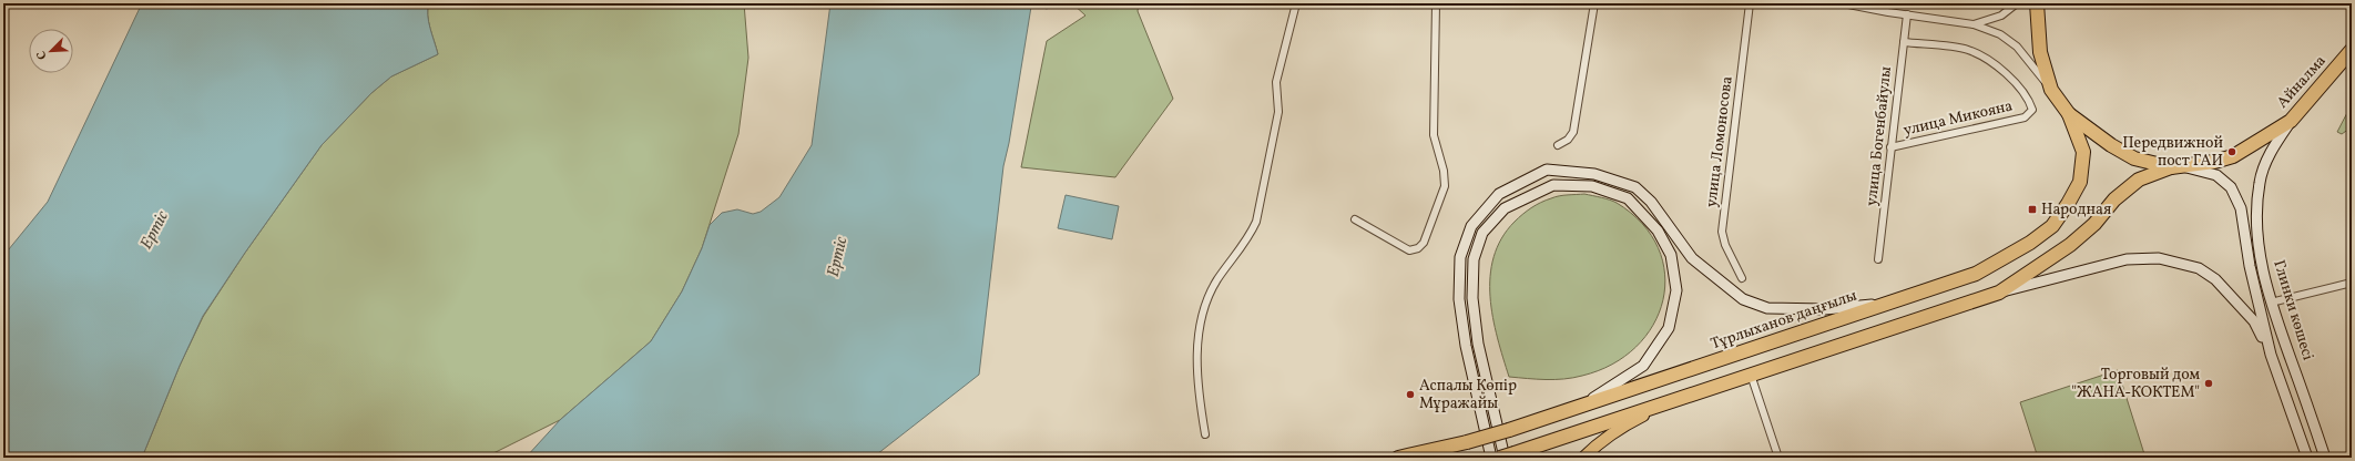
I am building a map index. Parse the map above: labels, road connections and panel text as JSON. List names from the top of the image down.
{
  "streets": {
    "highway": ["Айналма", "Тұрлыханов даңғылы"],
    "main road": ["Глинки көшесі"],
    "street": ["улица Микояна", "улица Богенбайулы", "улица Ломоносова"]
  },
  "crossings": [
    ["Айналма", "Глинки көшесі"],
    ["Айналма", "Тұрлыханов даңғылы"],
    ["улица Микояна", "улица Богенбайулы"]
  ],
  "water": ["Ертіс"],
  "places": {
    "other": ["Передвижной пост ГАИ", "Торговый дом \"ЖАНА-КОКТЕМ\"", "Аспалы Көпір Мұражайы"],
    "transit": ["Народная"]
  },
  "north": "bottom left"
}
